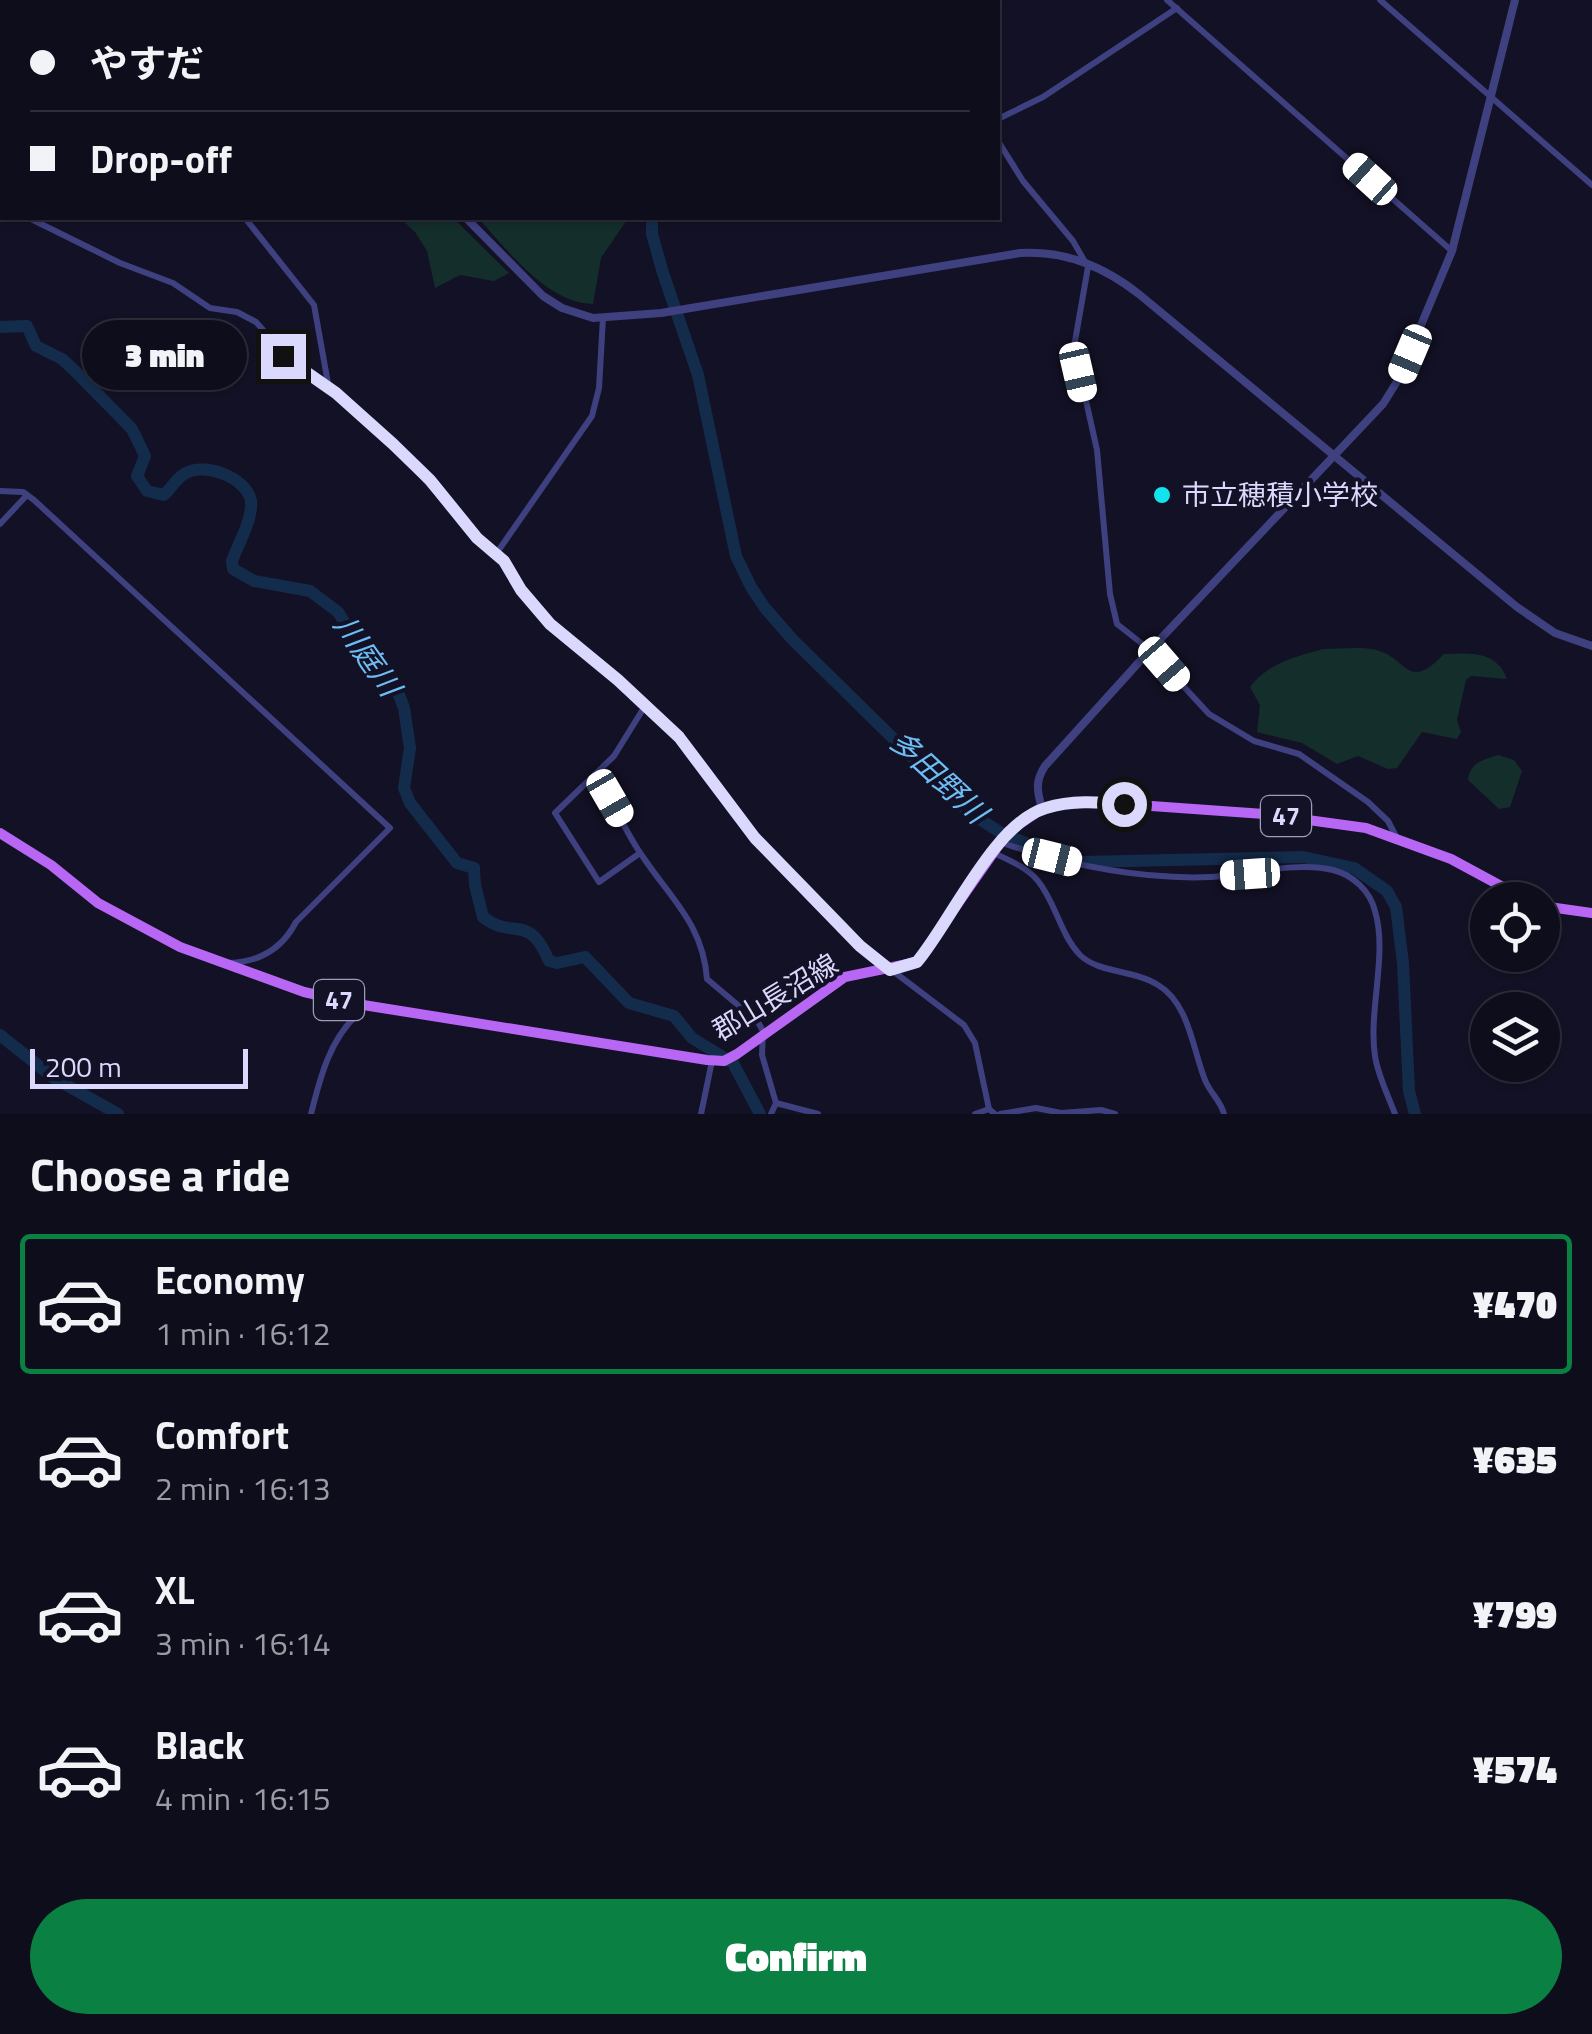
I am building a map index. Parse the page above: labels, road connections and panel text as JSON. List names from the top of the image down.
{
  "streets": {
    "main road": ["47", "郡山長沼線"]
  },
  "water": ["川庭川", "多田野川"],
  "places": ["市立穂積小学校"],
  "scale_bar": "200 m",
  "page": {
    "banner": ["やすだ", "Drop-off"],
    "bubble": "3 min",
    "scale": "200 m",
    "heading": "Choose a ride",
    "list": [
      {
        "name": "Economy",
        "note": "1 min · 16:12",
        "value": "¥470"
      },
      {
        "name": "Comfort",
        "note": "2 min · 16:13",
        "value": "¥635"
      },
      {
        "name": "XL",
        "note": "3 min · 16:14",
        "value": "¥799"
      },
      {
        "name": "Black",
        "note": "4 min · 16:15",
        "value": "¥574"
      }
    ],
    "buttons": "Confirm"
  }
}
